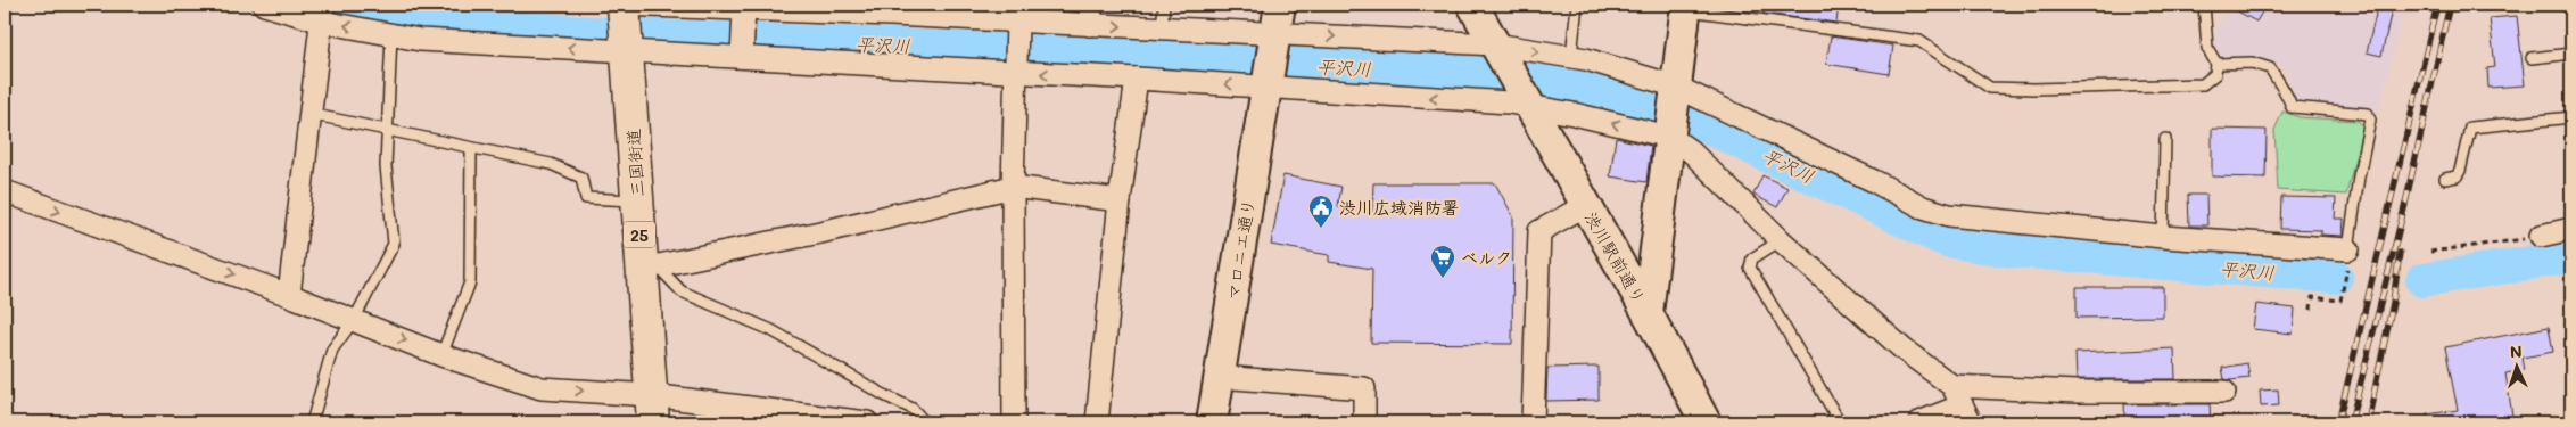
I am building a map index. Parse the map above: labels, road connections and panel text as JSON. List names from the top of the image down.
{
  "streets": {
    "main road": ["三国街道", "25"],
    "street": ["マロニエ通り", "渋川駅前通り"]
  },
  "water": ["平沢川"],
  "places": {
    "public building": ["渋川広域消防署"],
    "supermarket": ["ベルク"]
  },
  "north": "top"
}
